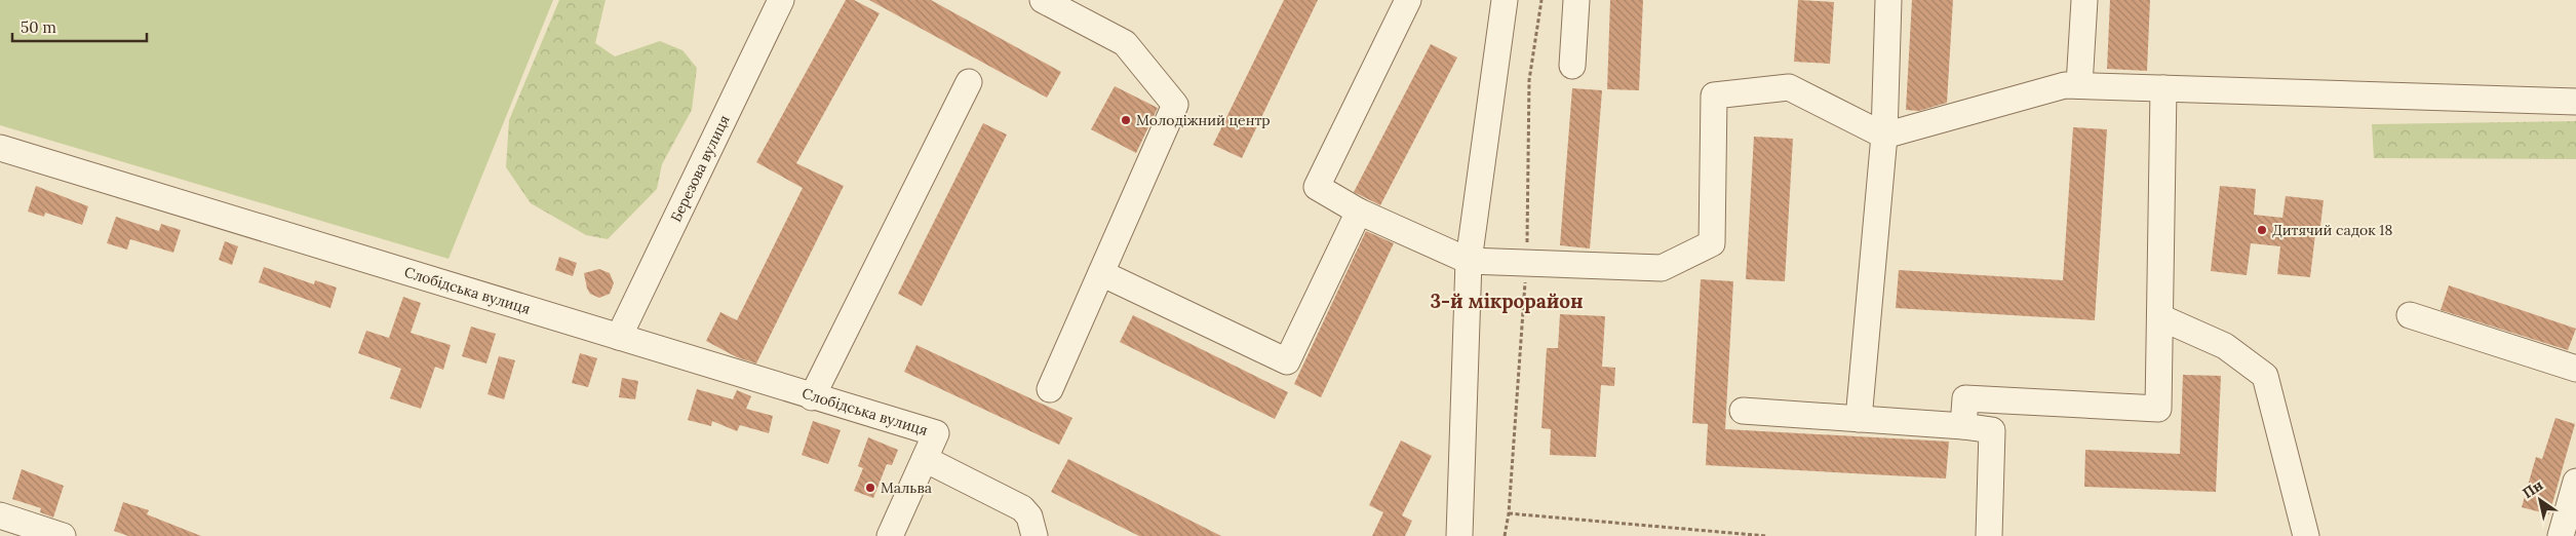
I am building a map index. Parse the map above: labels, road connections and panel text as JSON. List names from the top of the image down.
{
  "streets": {
    "street": ["Березова вулиця", "Слобідська вулиця"]
  },
  "crossings": [
    ["Березова вулиця", "Слобідська вулиця"]
  ],
  "districts": ["3-й мікрорайон"],
  "places": ["Молодіжний центр", "Дитячий садок 18", "Мальва"],
  "scale_bar": "50 m",
  "north": "top left"
}
